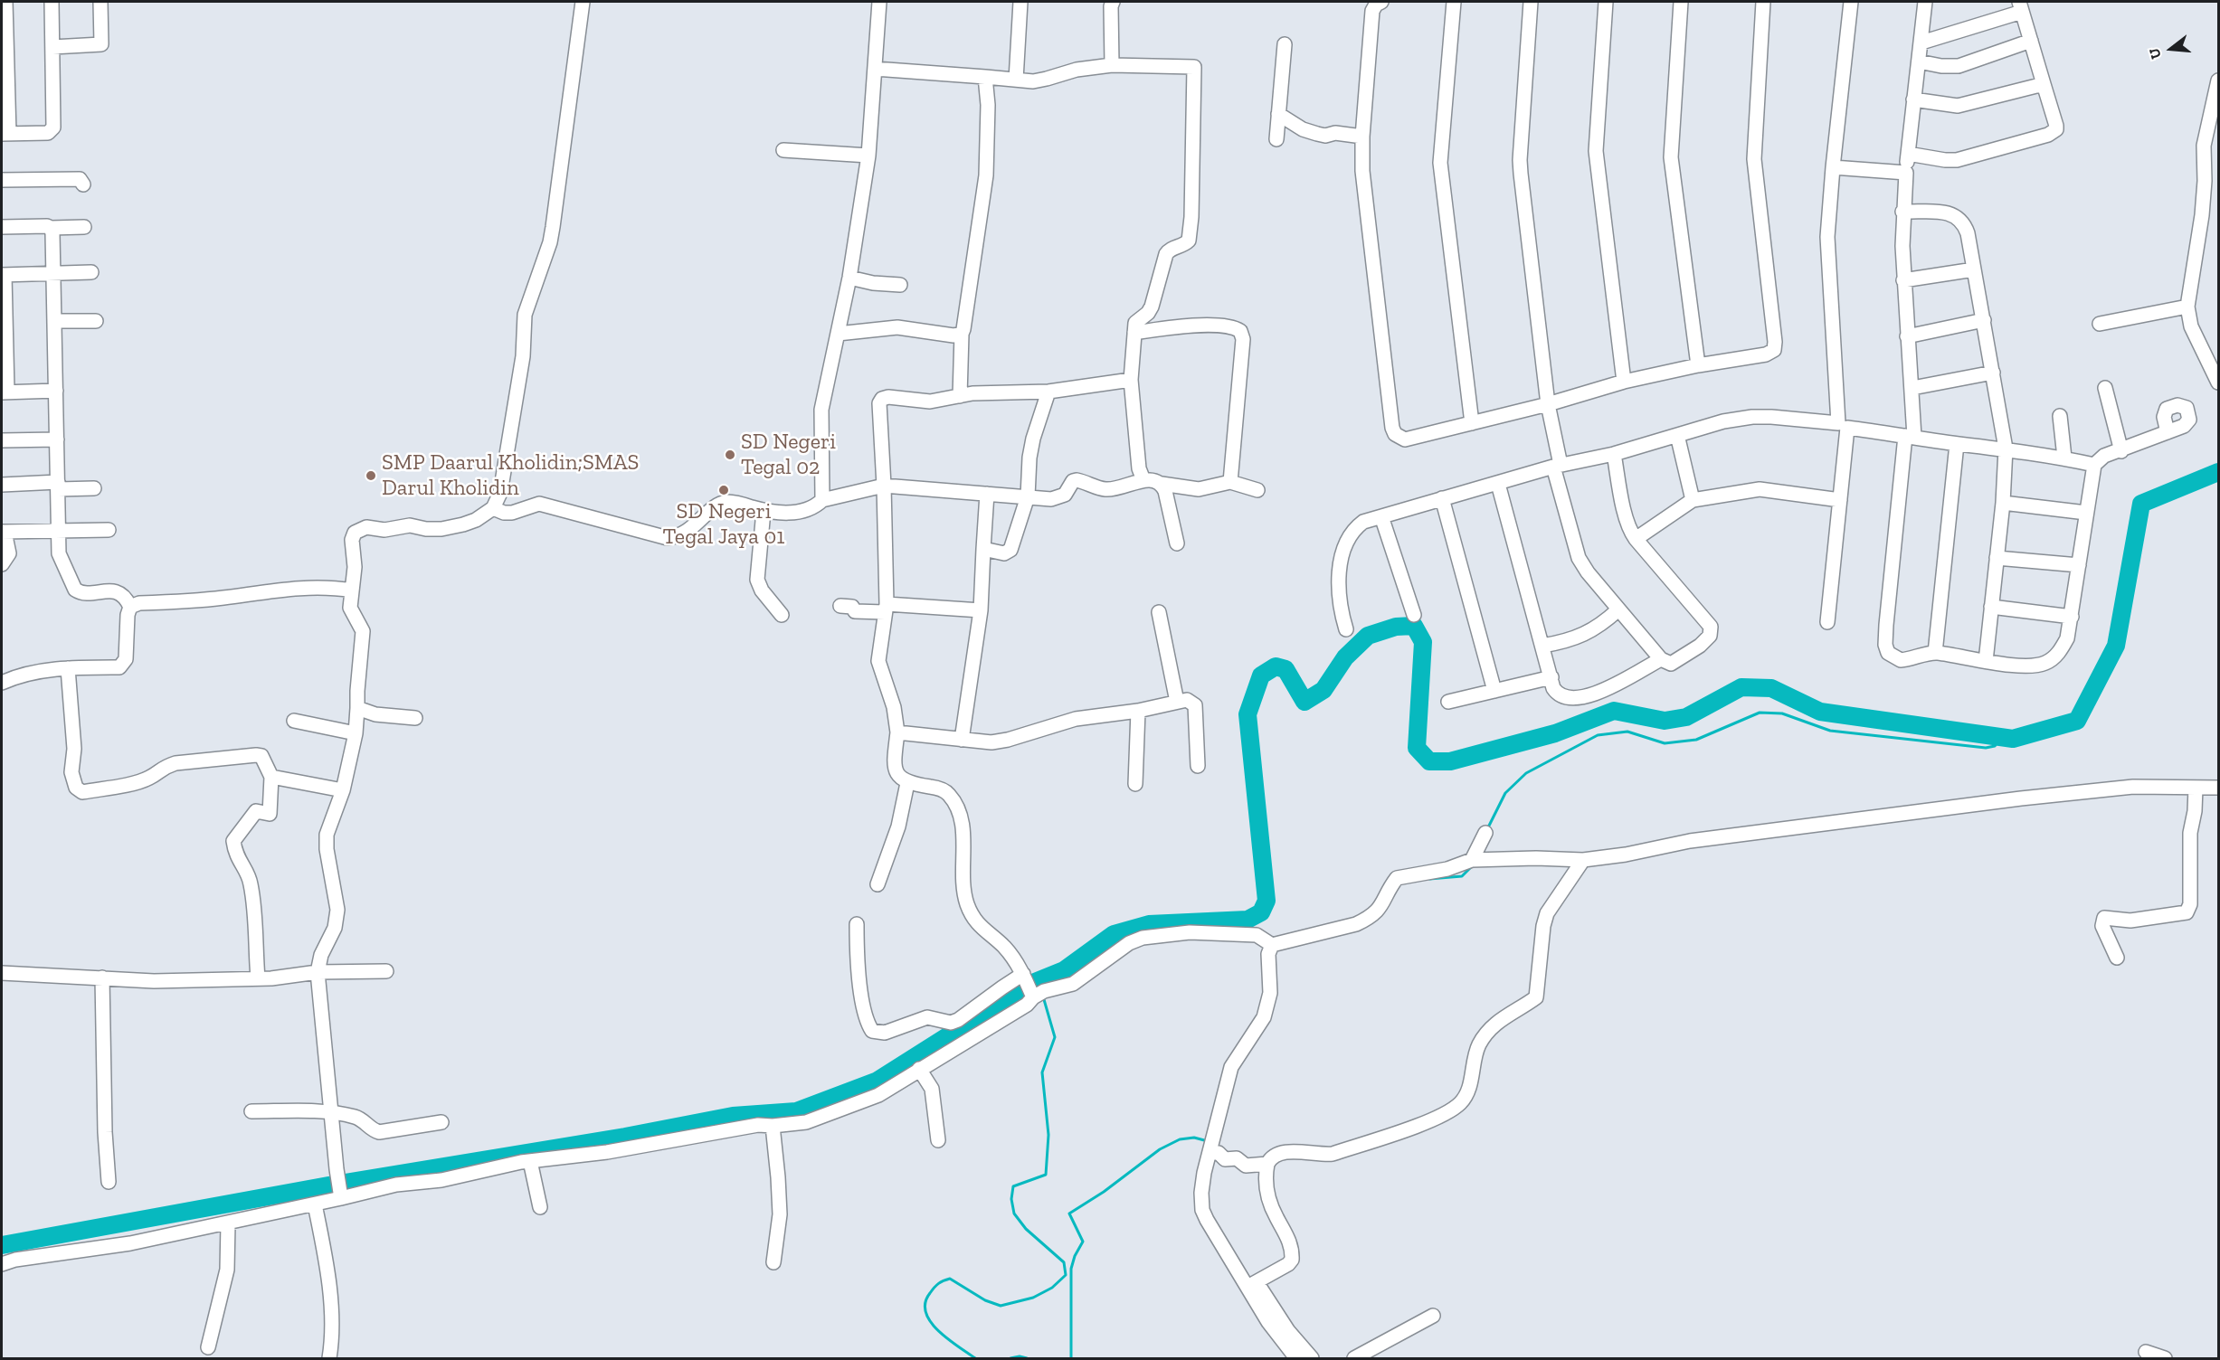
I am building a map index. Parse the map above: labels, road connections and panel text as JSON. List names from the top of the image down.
{
  "places": ["SD Negeri Tegal 02", "SMP Daarul Kholidin;SMAS Darul Kholidin", "SD Negeri Tegal Jaya 01"],
  "north": "left"
}
